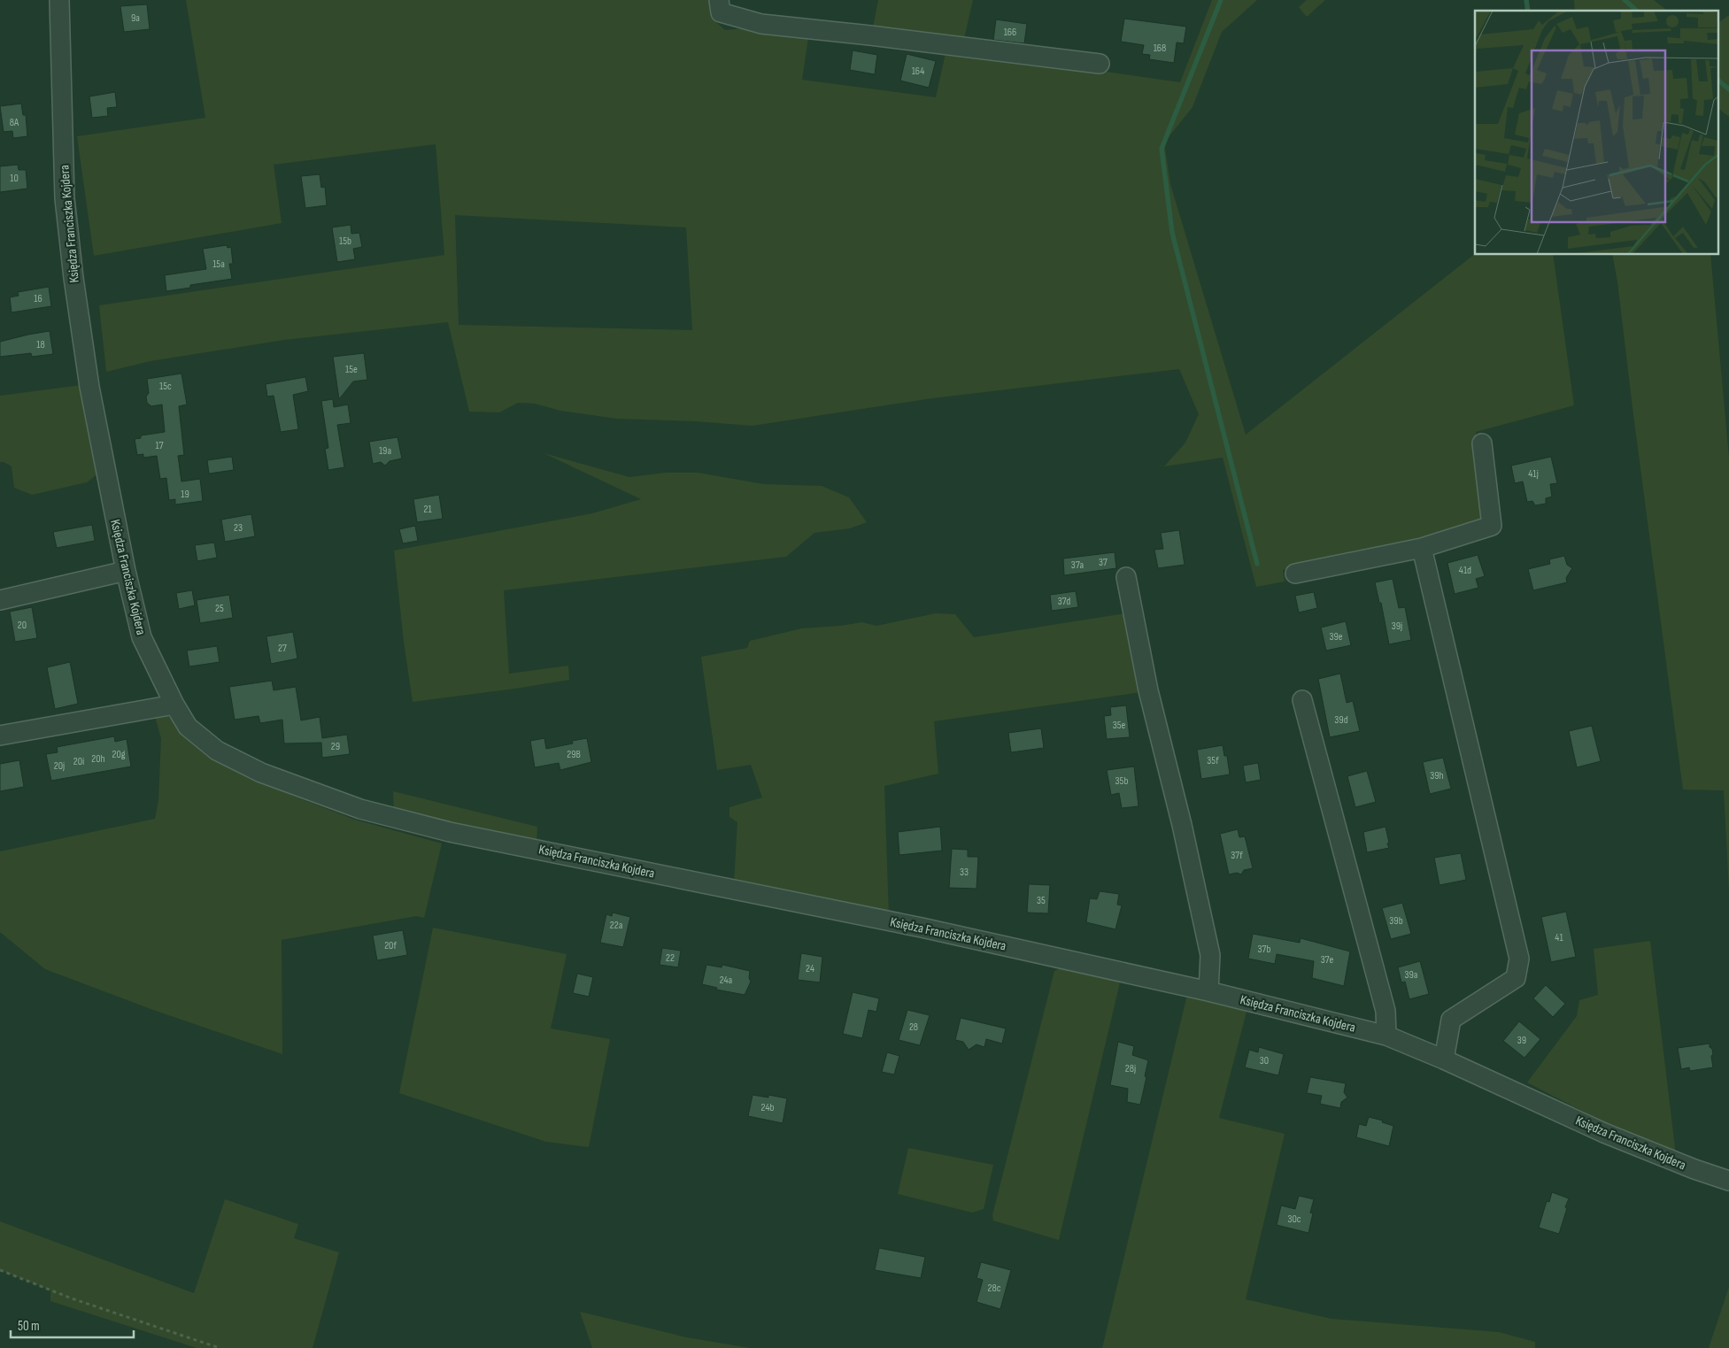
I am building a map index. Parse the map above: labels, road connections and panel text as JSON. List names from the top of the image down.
{
  "streets": {
    "street": ["Księdza Franciszka Kojdera"]
  },
  "house_numbers": [
    "9a",
    "166",
    "168",
    "164",
    "8A",
    "10",
    "15b",
    "15a",
    "16",
    "18",
    "15e",
    "15c",
    "17",
    "19a",
    "41j",
    "19",
    "21",
    "23",
    "37",
    "37a",
    "41d",
    "37d",
    "25",
    "20",
    "39j",
    "39e",
    "27",
    "39d",
    "35e",
    "29",
    "20g",
    "29B",
    "20h",
    "35f",
    "20i",
    "20j",
    "39h",
    "35b",
    "37f",
    "33",
    "35",
    "39b",
    "22a",
    "41",
    "20f",
    "37b",
    "22",
    "37e",
    "24",
    "39a",
    "24a",
    "28",
    "39",
    "30",
    "28j",
    "24b",
    "30c",
    "28c"
  ],
  "scale_bar": "50 m"
}
